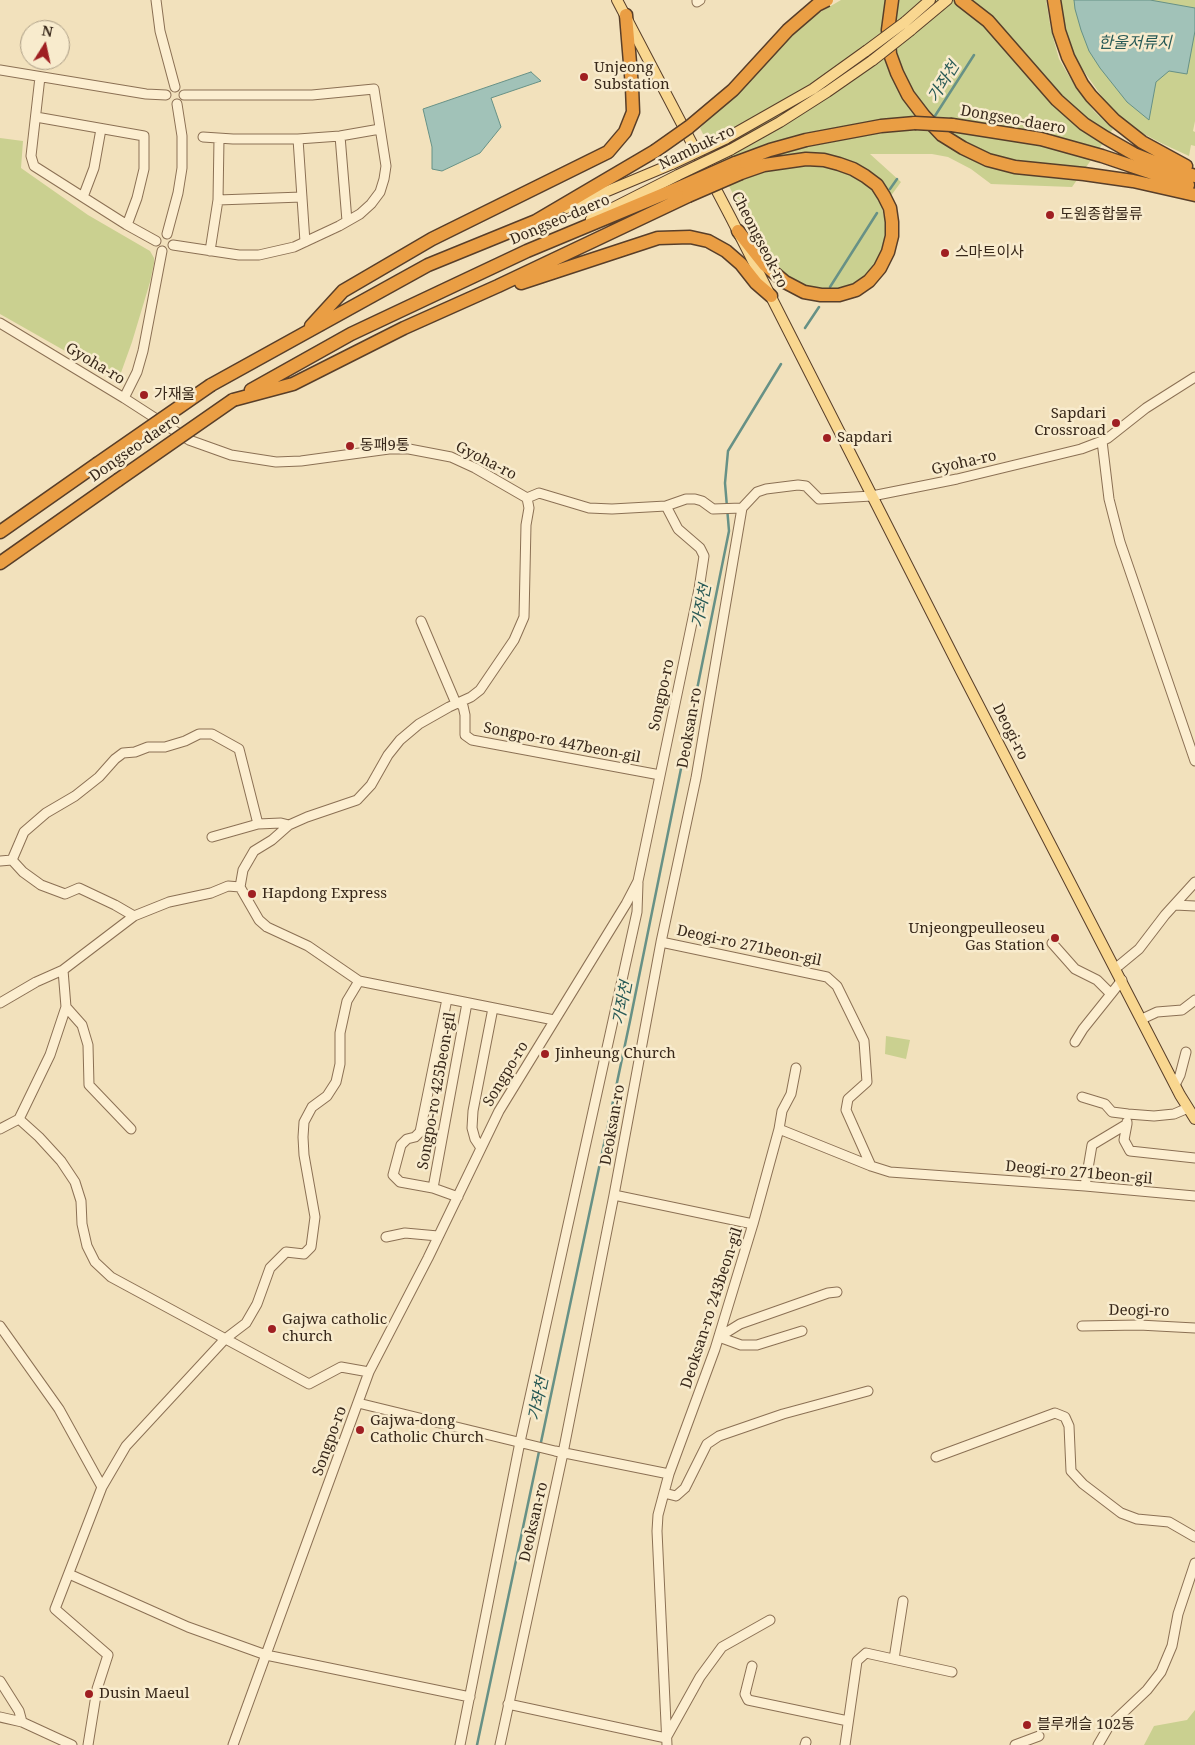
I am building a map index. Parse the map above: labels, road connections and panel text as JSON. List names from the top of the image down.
{
  "streets": {
    "highway": ["Dongseo-daero"],
    "main road": ["Nambuk-ro", "Cheongseok-ro", "Deogi-ro"],
    "street": [
      "Gyoha-ro",
      "Songpo-ro",
      "Deoksan-ro",
      "Songpo-ro 447beon-gil",
      "Deogi-ro 271beon-gil",
      "Songpo-ro 425beon-gil",
      "Deoksan-ro 243beon-gil"
    ]
  },
  "crossings": [
    ["Dongseo-daero", "Nambuk-ro"],
    ["Cheongseok-ro", "Gyoha-ro"],
    ["Cheongseok-ro", "Deogi-ro"],
    ["Gyoha-ro", "Songpo-ro"],
    ["Gyoha-ro", "Deoksan-ro"],
    ["Gyoha-ro", "Deogi-ro"],
    ["Songpo-ro", "Deoksan-ro"],
    ["Songpo-ro", "Songpo-ro 447beon-gil"],
    ["Songpo-ro", "Songpo-ro 425beon-gil"],
    ["Deoksan-ro", "Deogi-ro 271beon-gil"],
    ["Deogi-ro 271beon-gil", "Deoksan-ro 243beon-gil"]
  ],
  "water": ["한울저류지", "가좌천"],
  "places": [
    "Unjeong Substation",
    "도원종합물류",
    "스마트이사",
    "가재울",
    "Sapdari Crossroad",
    "Sapdari",
    "동패9통",
    "Hapdong Express",
    "Unjeongpeulleoseu Gas Station",
    "Jinheung Church",
    "Gajwa catholic church",
    "Gajwa-dong Catholic Church",
    "Dusin Maeul",
    "블루캐슬 102동"
  ],
  "north": "top"
}
